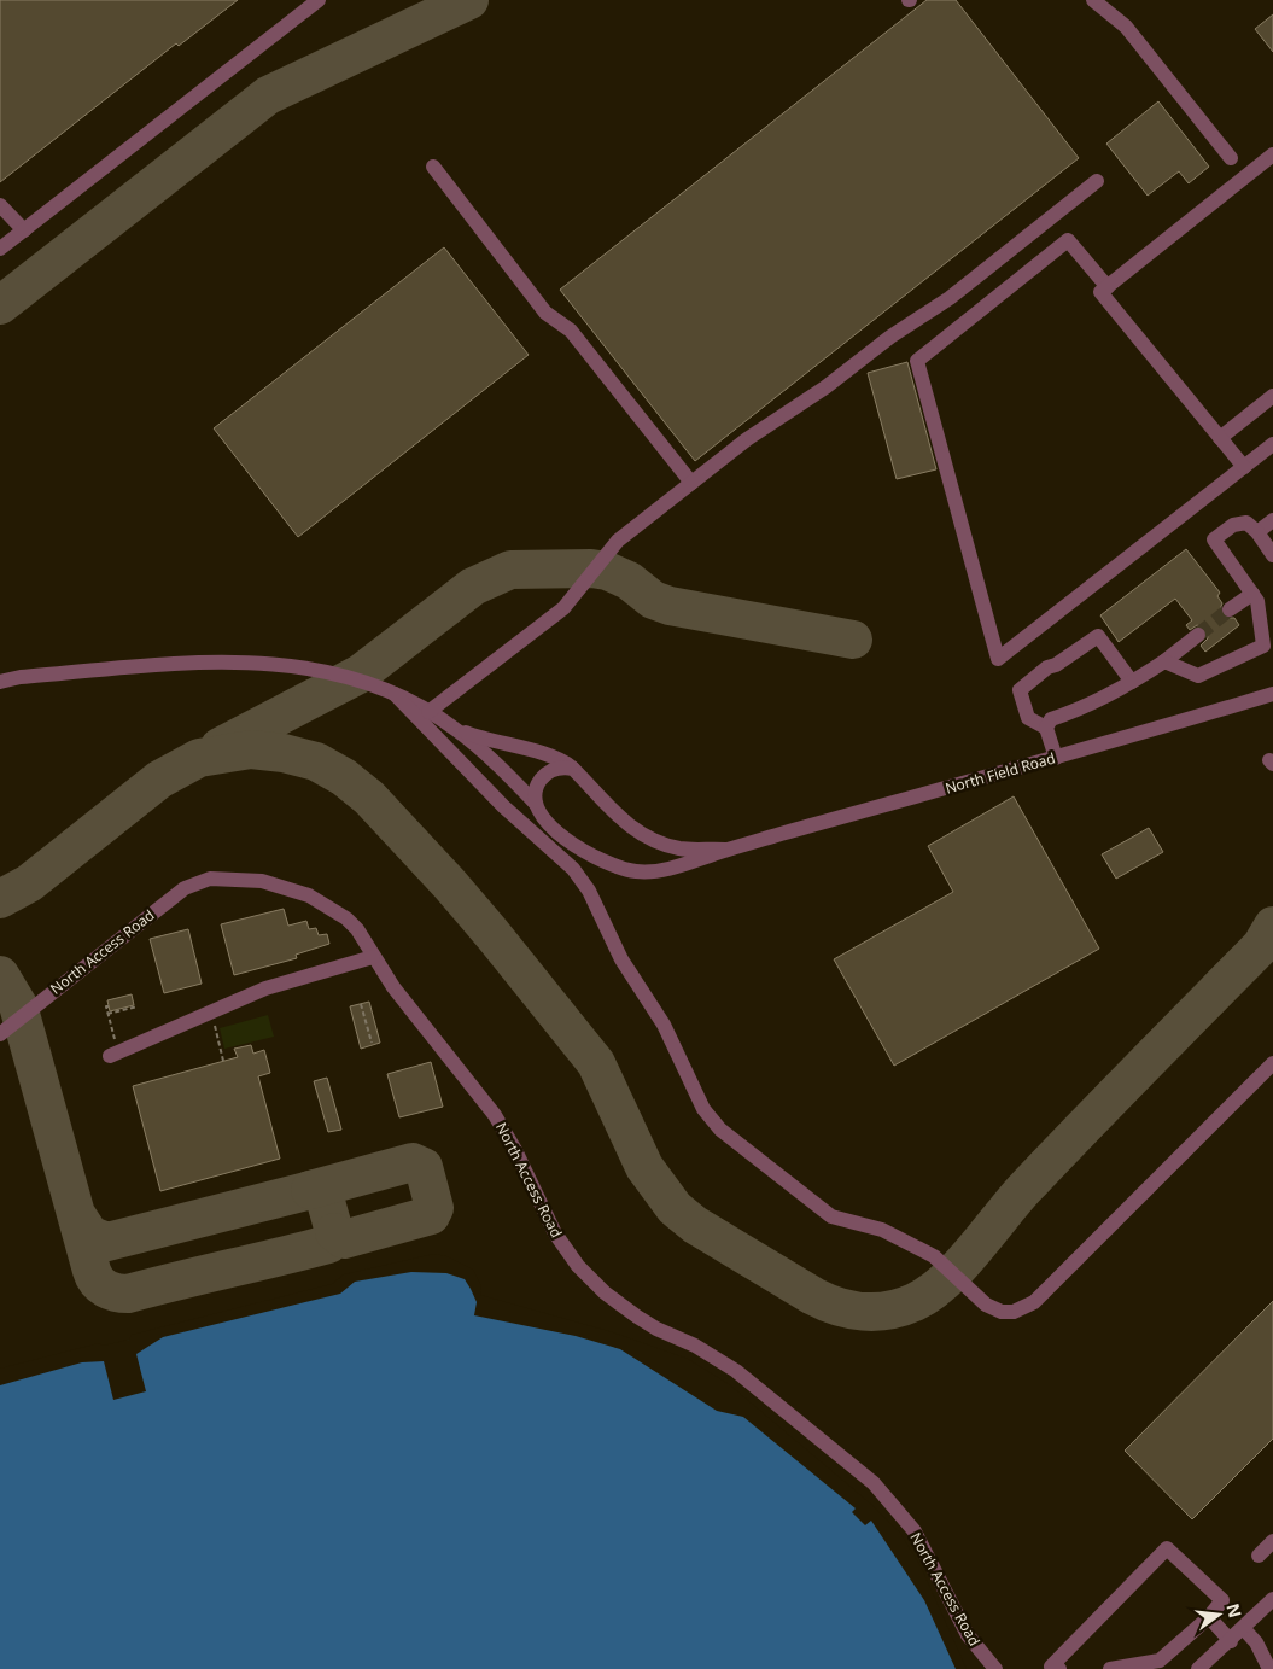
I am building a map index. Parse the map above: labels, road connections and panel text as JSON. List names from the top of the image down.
{
  "streets": {
    "street": ["North Field Road", "North Access Road"]
  },
  "north": "right"
}
